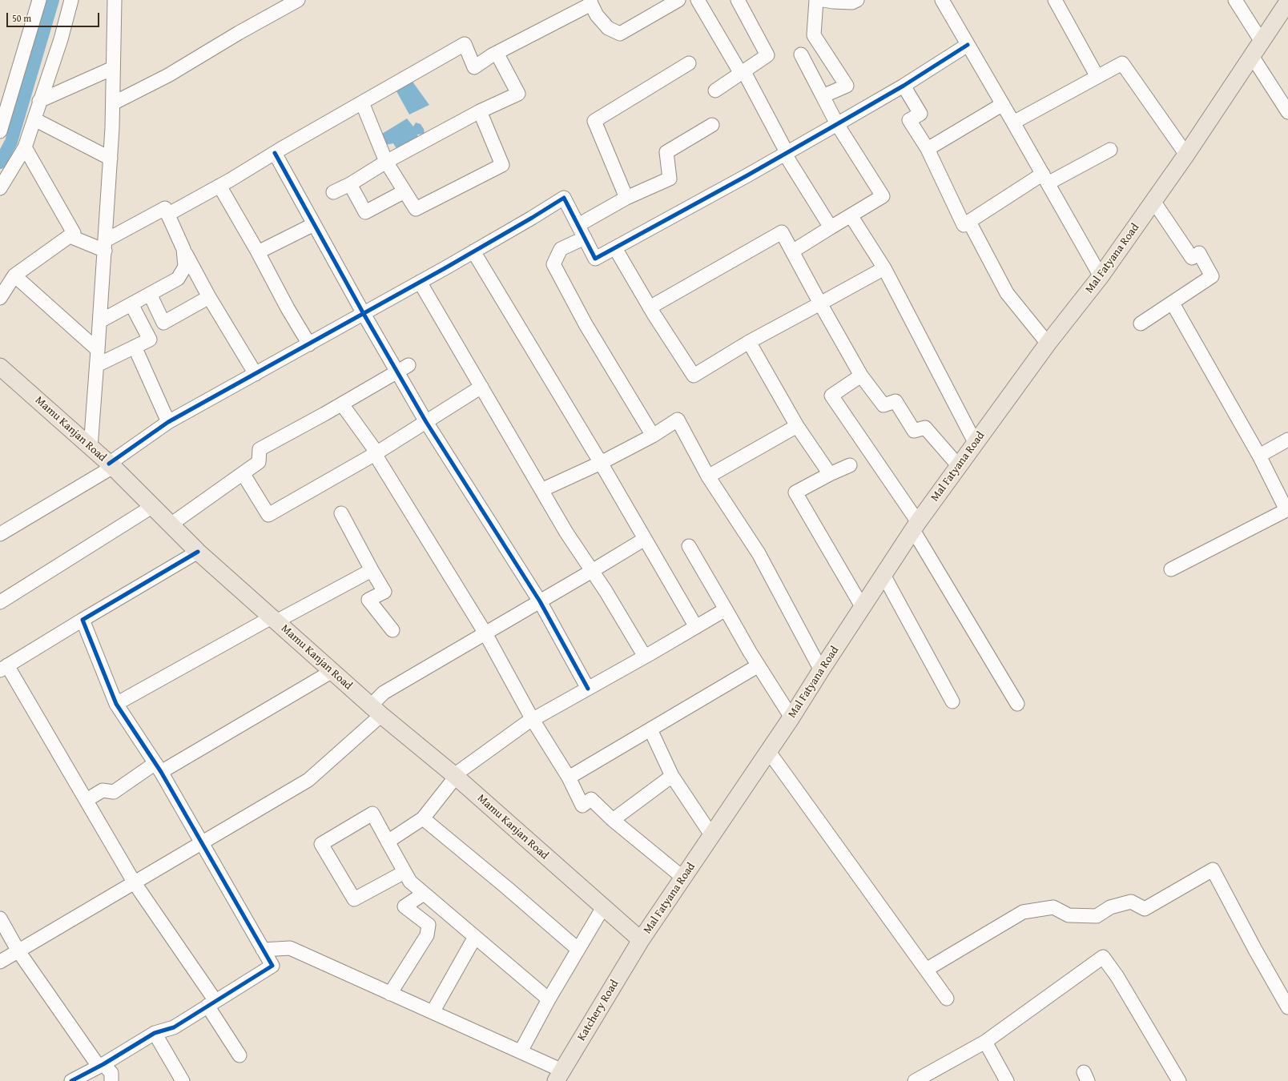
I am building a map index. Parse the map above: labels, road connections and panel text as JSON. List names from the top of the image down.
{
  "streets": {
    "main road": ["Mal Fatyana Road", "Mamu Kanjan Road", "Katchery Road"]
  },
  "crossings": [
    ["Mal Fatyana Road", "Mamu Kanjan Road"],
    ["Mal Fatyana Road", "Katchery Road"],
    ["Mamu Kanjan Road", "Katchery Road"]
  ],
  "scale_bar": "50 m"
}
